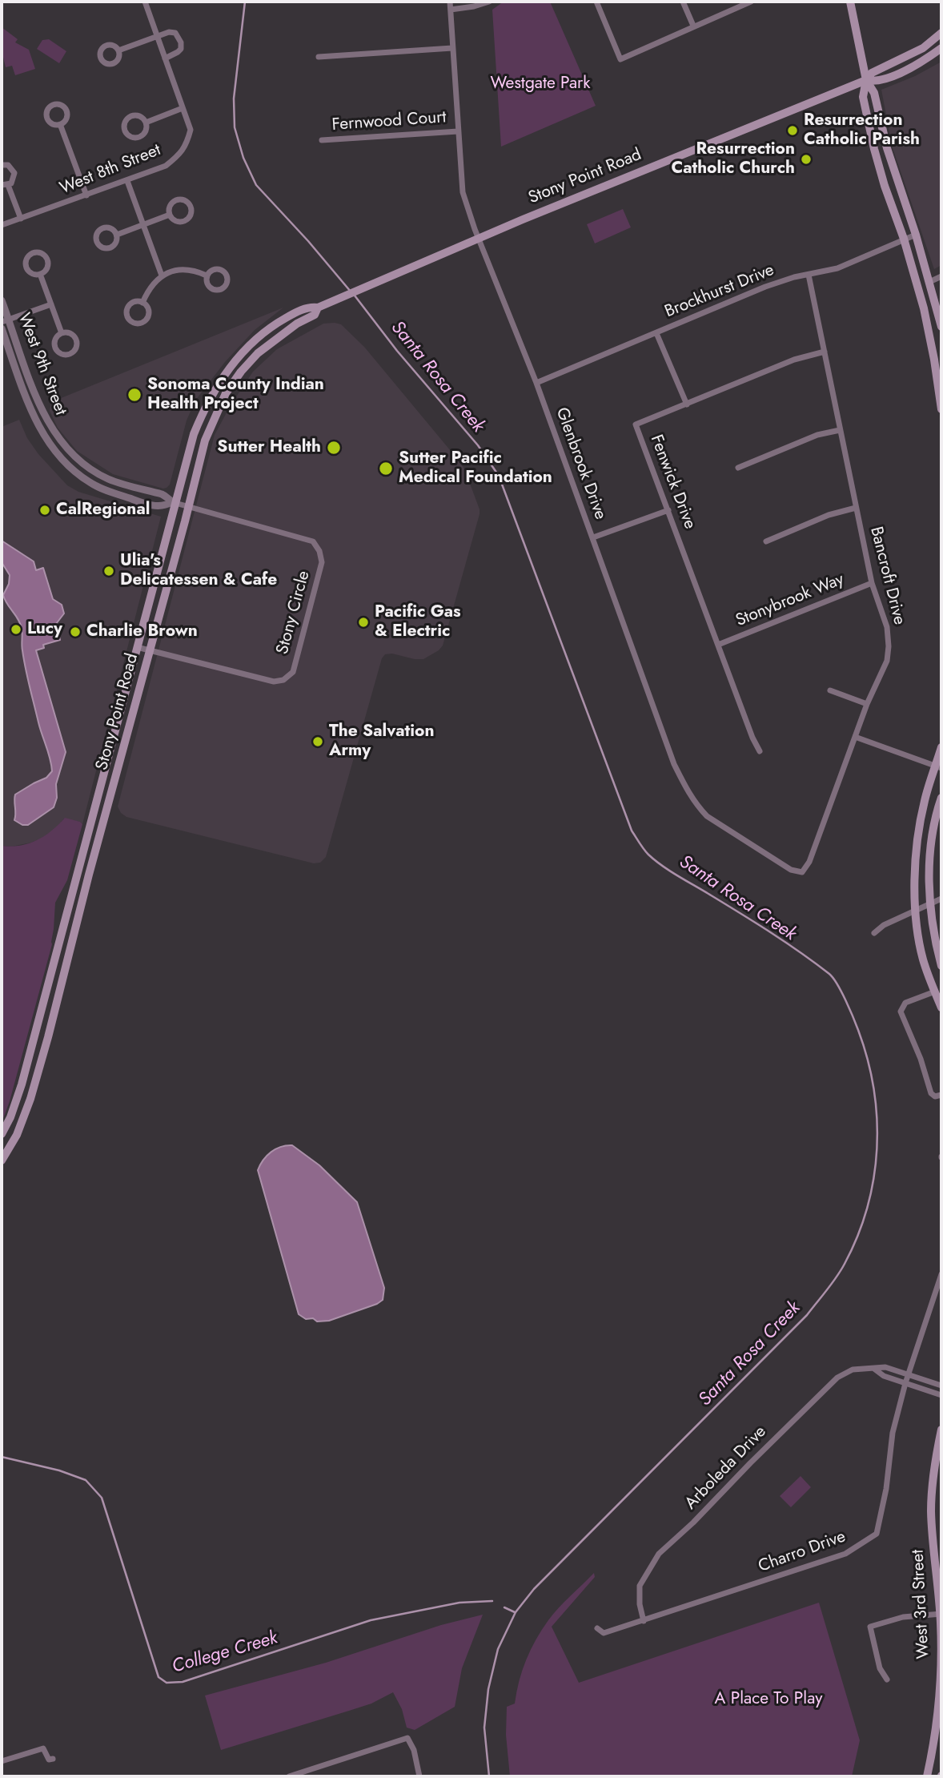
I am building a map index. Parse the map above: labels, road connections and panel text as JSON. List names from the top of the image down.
{
  "streets": {
    "main road": ["Stony Point Road", "West 3rd Street"],
    "street": [
      "Fernwood Court",
      "West 8th Street",
      "Brockhurst Drive",
      "West 9th Street",
      "Glenbrook Drive",
      "Fenwick Drive",
      "Bancroft Drive",
      "Stonybrook Way",
      "Stony Circle",
      "Arboleda Drive",
      "Charro Drive"
    ]
  },
  "crossings": [
    ["Fernwood Court", "Glenbrook Drive"],
    ["Stony Point Road", "West 9th Street"],
    ["Stony Point Road", "Glenbrook Drive"],
    ["Stony Point Road", "Stony Circle"],
    ["Brockhurst Drive", "Glenbrook Drive"],
    ["Brockhurst Drive", "Bancroft Drive"],
    ["West 9th Street", "Stony Circle"],
    ["Glenbrook Drive", "Bancroft Drive"],
    ["Fenwick Drive", "Bancroft Drive"],
    ["Fenwick Drive", "Stonybrook Way"],
    ["Bancroft Drive", "Stonybrook Way"],
    ["Arboleda Drive", "Charro Drive"]
  ],
  "water": ["Santa Rosa Creek", "College Creek"],
  "parks": ["Westgate Park", "A Place To Play"],
  "places": [
    "Resurrection Catholic Parish",
    "Resurrection Catholic Church",
    "Sonoma County Indian Health Project",
    "Sutter Health",
    "Sutter Pacific Medical Foundation",
    "CalRegional",
    "Ulia's Delicatessen & Cafe",
    "Pacific Gas & Electric",
    "Lucy",
    "Charlie Brown",
    "The Salvation Army"
  ]
}
